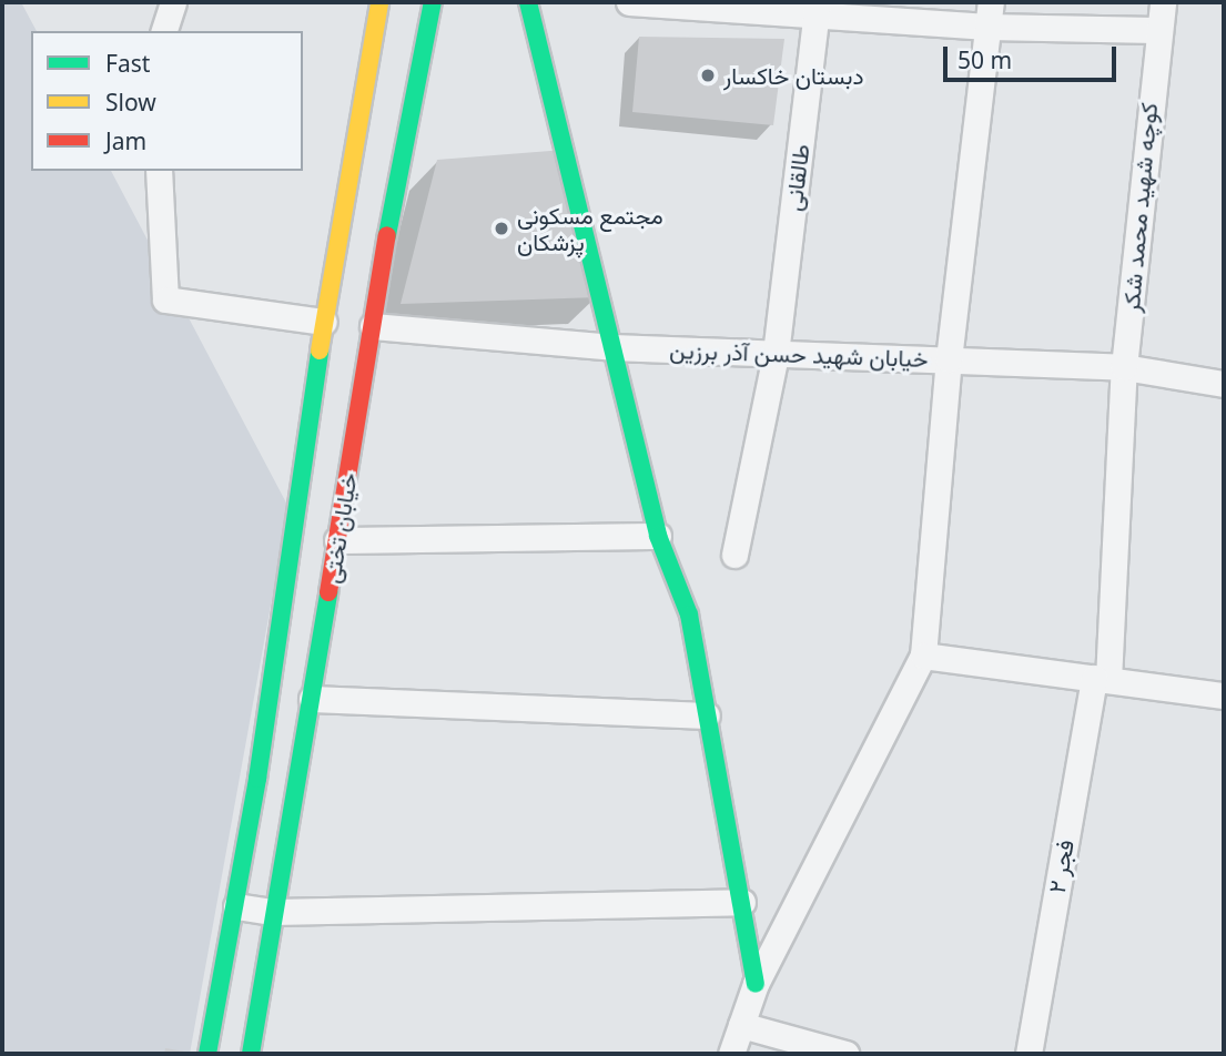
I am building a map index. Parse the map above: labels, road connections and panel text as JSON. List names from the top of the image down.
{
  "streets": {
    "main road": ["خیابان تختی"],
    "street": [
      "طالقانی",
      "کوچه شهید محمد شکر",
      "خیابان شهید حسن آذر برزین",
      "فجر ۲"
    ]
  },
  "crossings": [
    ["طالقانی", "خیابان شهید حسن آذر برزین"],
    ["کوچه شهید محمد شکر", "خیابان شهید حسن آذر برزین"],
    ["کوچه شهید محمد شکر", "فجر ۲"],
    ["خیابان شهید حسن آذر برزین", "خیابان تختی"]
  ],
  "places": ["دبستان خاکسار", "مجتمع مسکونی پزشکان"],
  "legend": ["Fast", "Slow", "Jam"],
  "scale_bar": "50 m"
}
